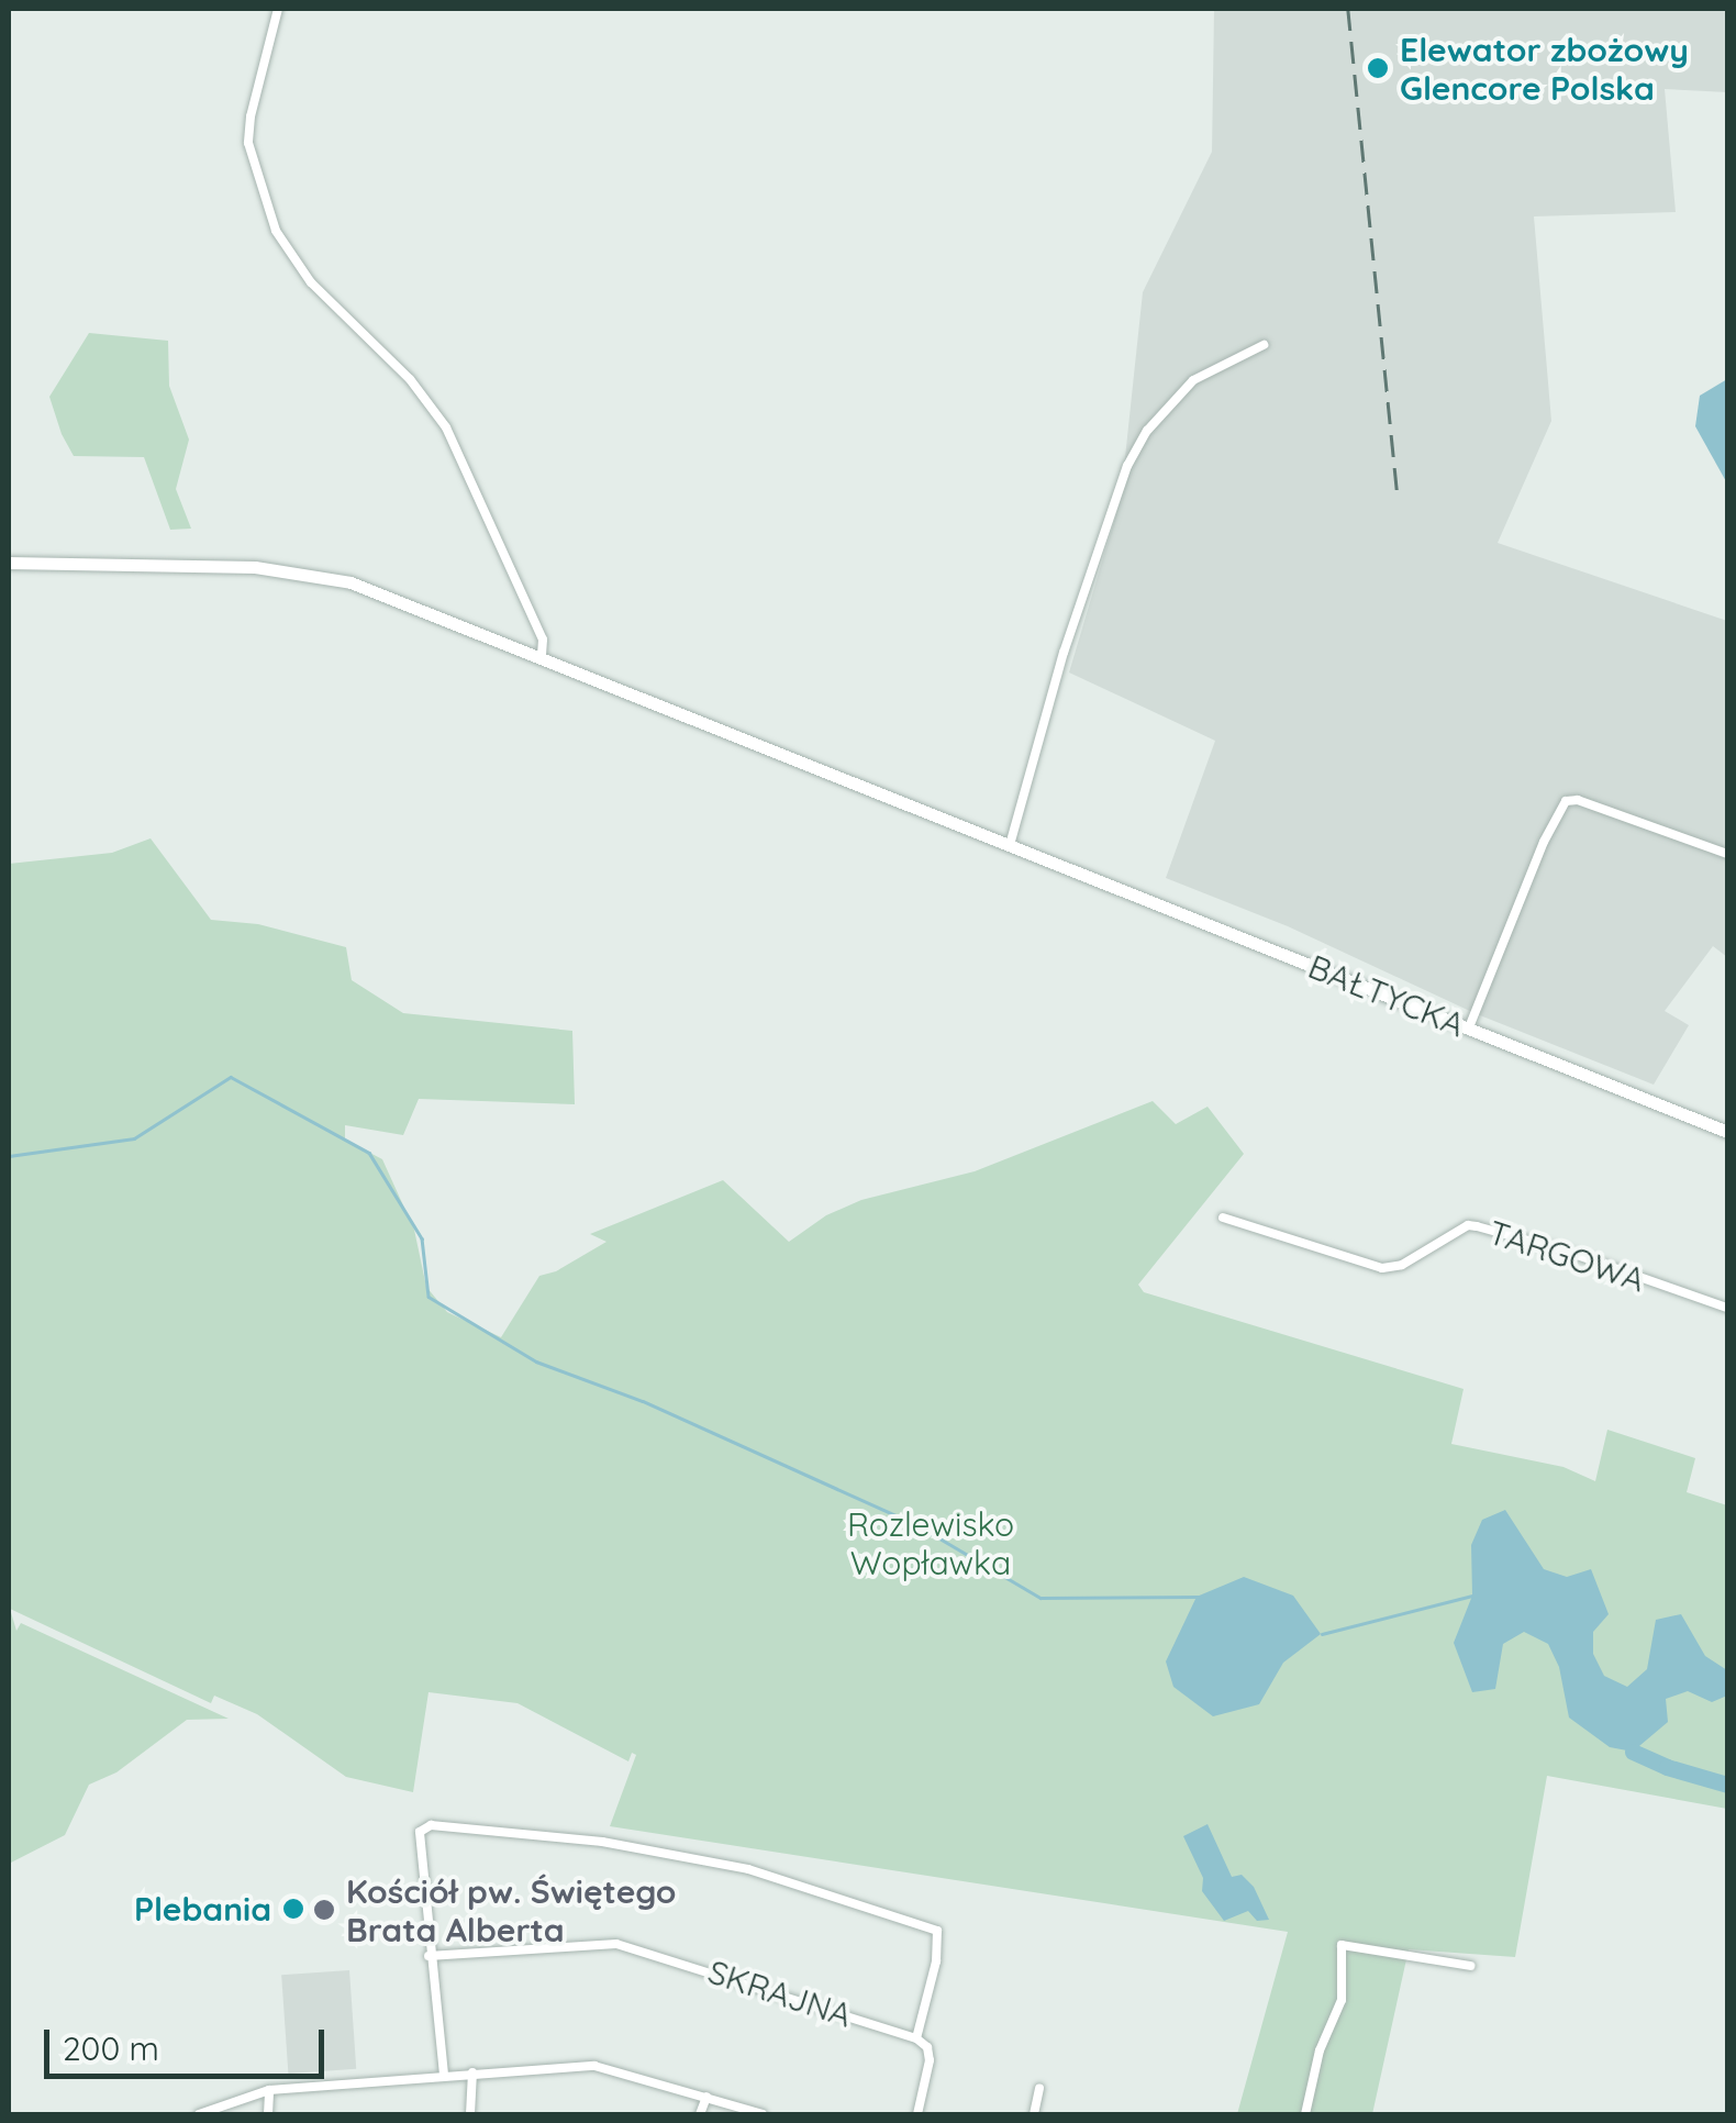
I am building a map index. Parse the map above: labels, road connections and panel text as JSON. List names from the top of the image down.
{
  "streets": {
    "main road": ["BAŁTYCKA"],
    "street": ["TARGOWA", "SKRAJNA"]
  },
  "parks": ["Rozlewisko Wopławka"],
  "places": ["Elewator zbożowy Glencore Polska", "Plebania", "Kościół pw. Świętego Brata Alberta"],
  "scale_bar": "200 m"
}
